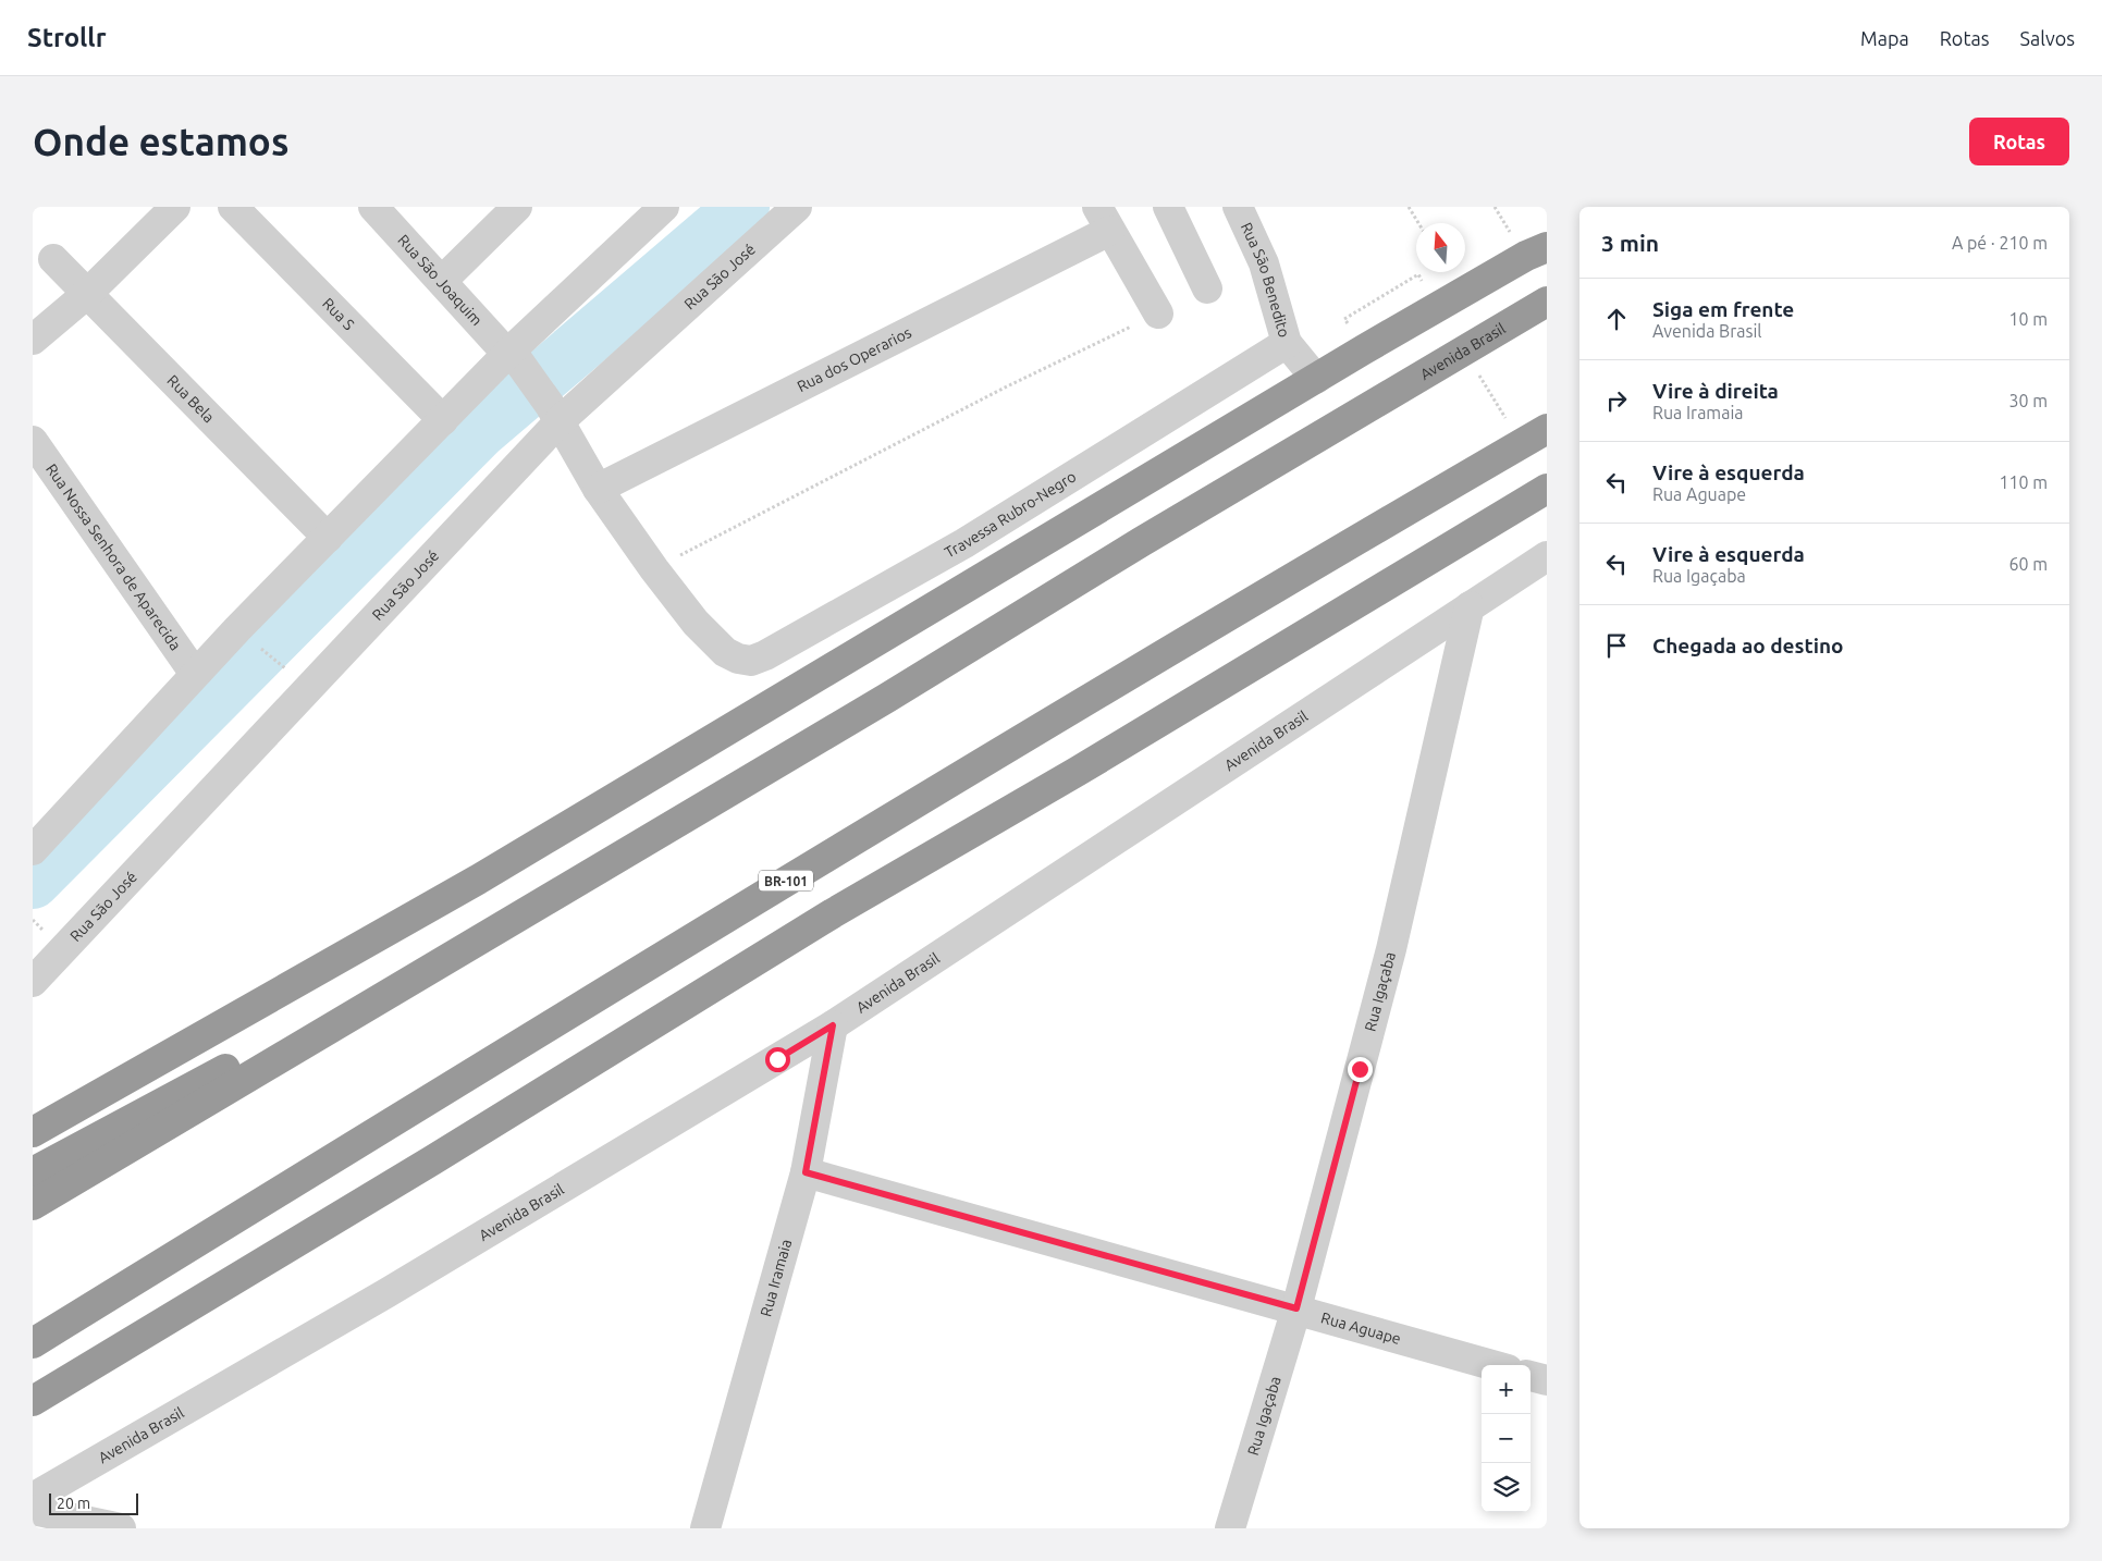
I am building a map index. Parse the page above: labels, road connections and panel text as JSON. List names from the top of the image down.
{
  "streets": {
    "highway": ["Avenida Brasil", "BR-101"],
    "street": [
      "Rua São José",
      "Rua São Joaquim",
      "Rua Sāo Benedito",
      "Rua S",
      "Rua dos Operarios",
      "Rua Bela",
      "Travessa Rubro-Negro",
      "Rua Nossa Senhora de Aparecida",
      "Rua Igaçaba",
      "Rua Iramaia",
      "Rua Aguape"
    ]
  },
  "crossings": [
    ["Rua São José", "Rua São Joaquim"],
    ["Rua São Joaquim", "Rua dos Operarios"],
    ["Rua São Joaquim", "Travessa Rubro-Negro"],
    ["Rua Sāo Benedito", "Travessa Rubro-Negro"],
    ["Avenida Brasil", "Rua Igaçaba"],
    ["Avenida Brasil", "Rua Iramaia"],
    ["Rua Igaçaba", "Rua Aguape"],
    ["Rua Iramaia", "Rua Aguape"]
  ],
  "scale_bar": "20 m",
  "north": "top",
  "page": {
    "header": "Strollr",
    "nav": ["Mapa", "Rotas", "Salvos"],
    "buttons": "Rotas",
    "title": "Onde estamos",
    "heading": ["3 min", "A pé · 210 m"],
    "list": [
      ["Siga em frente", "Avenida Brasil", "10 m"],
      ["Vire à direita", "Rua Iramaia", "30 m"],
      ["Vire à esquerda", "Rua Aguape", "110 m"],
      ["Vire à esquerda", "Rua Igaçaba", "60 m"],
      "Chegada ao destino"
    ],
    "map_buttons": ["+", "−"],
    "scale": "20 m"
  }
}
